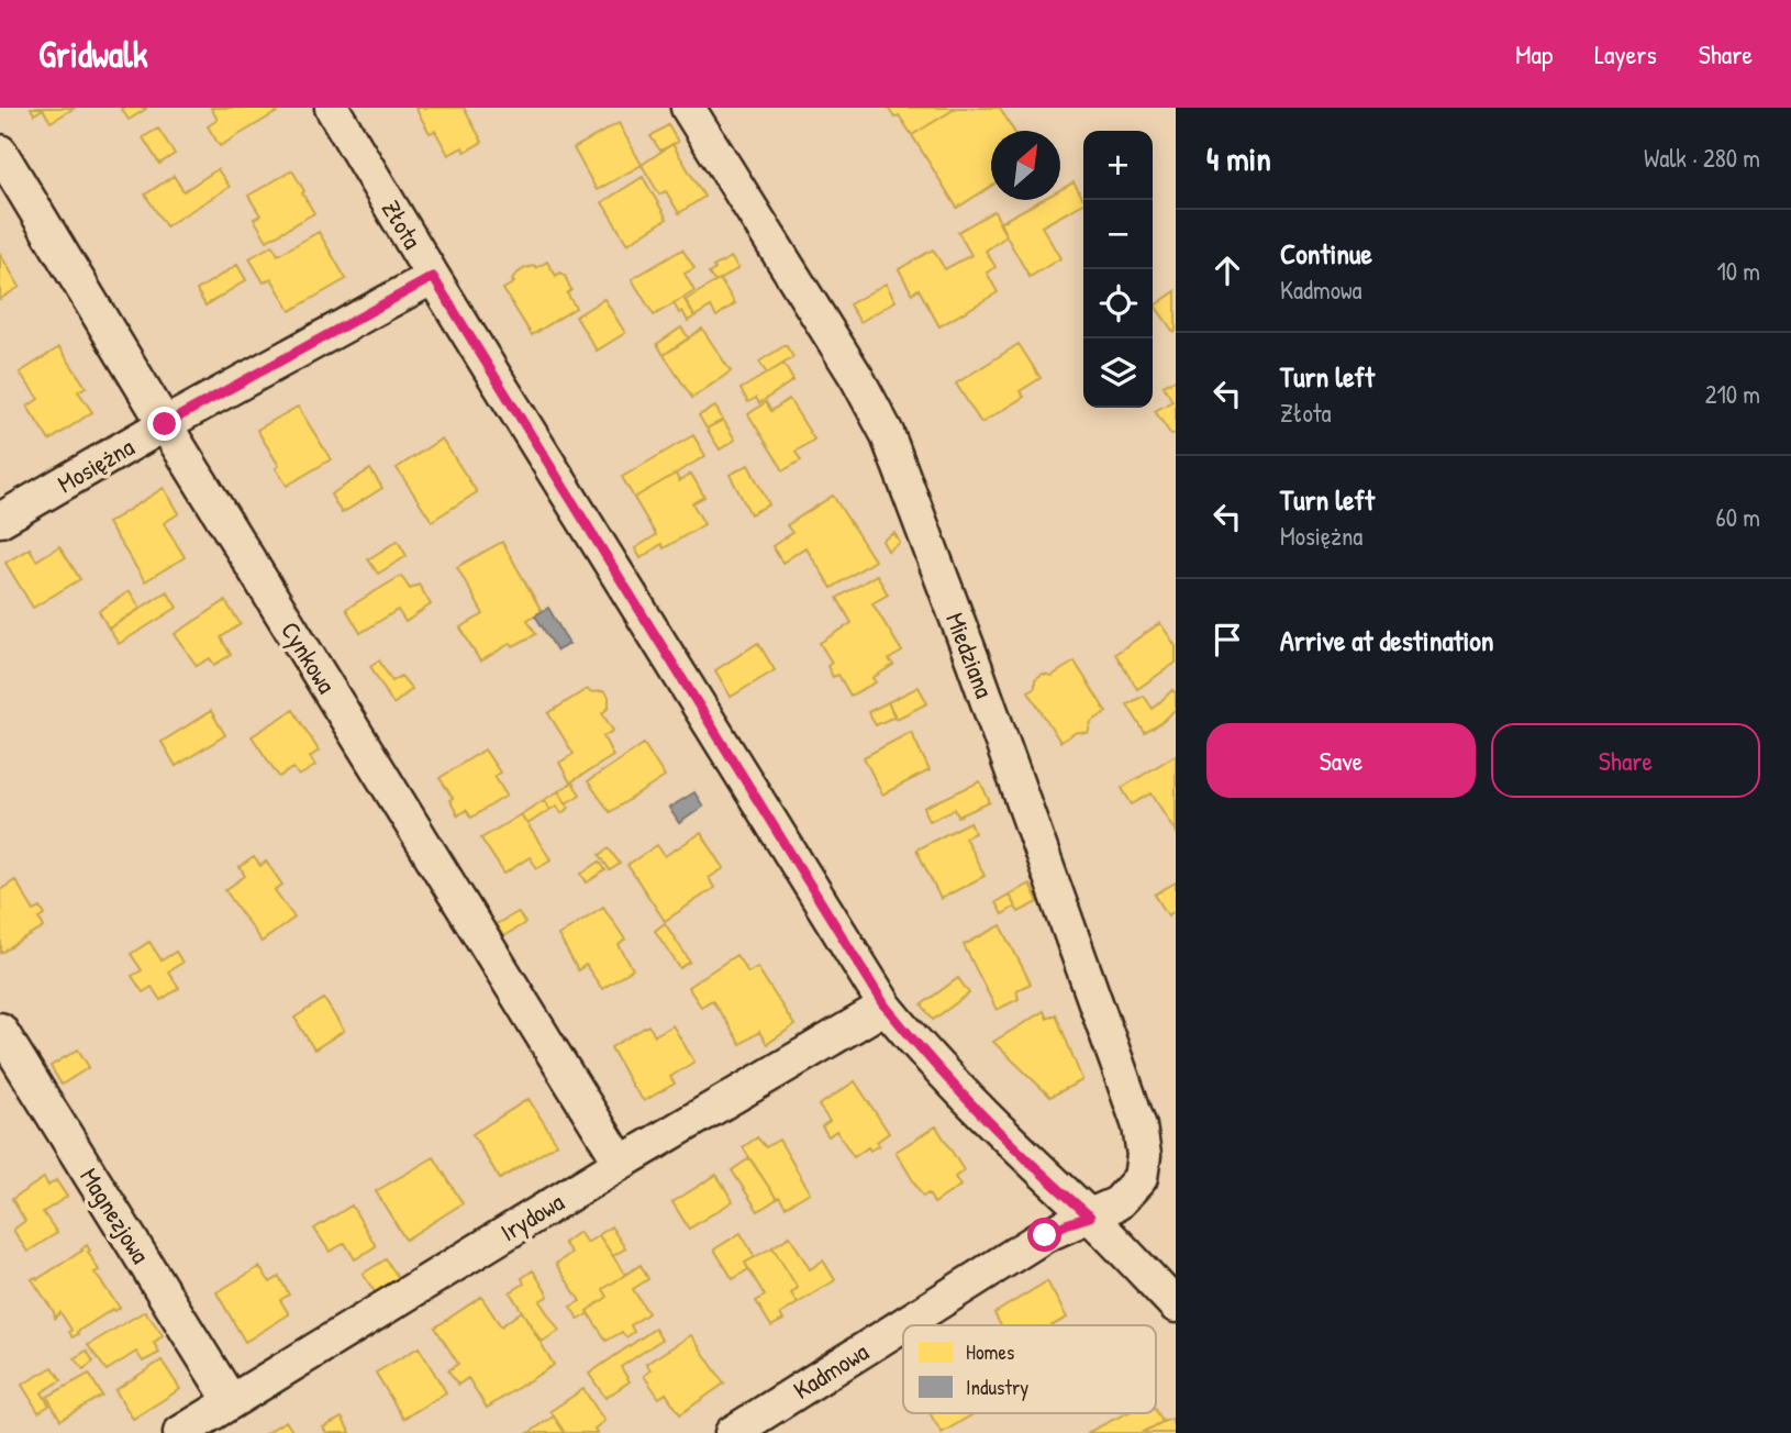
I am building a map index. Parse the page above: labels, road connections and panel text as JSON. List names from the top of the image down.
{
  "streets": {
    "street": [
      "Złota",
      "Mosiężna",
      "Miedziana",
      "Cynkowa",
      "Magnezjowa",
      "Irydowa",
      "Kadmowa"
    ]
  },
  "crossings": [
    ["Złota", "Mosiężna"],
    ["Złota", "Miedziana"],
    ["Złota", "Irydowa"],
    ["Złota", "Kadmowa"],
    ["Mosiężna", "Cynkowa"],
    ["Miedziana", "Kadmowa"],
    ["Cynkowa", "Irydowa"],
    ["Magnezjowa", "Irydowa"]
  ],
  "legend": ["Homes", "Industry"],
  "north": "top right",
  "page": {
    "header": "Gridwalk",
    "nav": ["Map", "Layers", "Share"],
    "heading": ["4 min", "Walk · 280 m"],
    "map_buttons": ["+", "−"],
    "list": [
      ["Continue", "Kadmowa", "10 m"],
      ["Turn left", "Złota", "210 m"],
      ["Turn left", "Mosiężna", "60 m"],
      "Arrive at destination"
    ],
    "buttons": ["Save", "Share"]
  }
}
